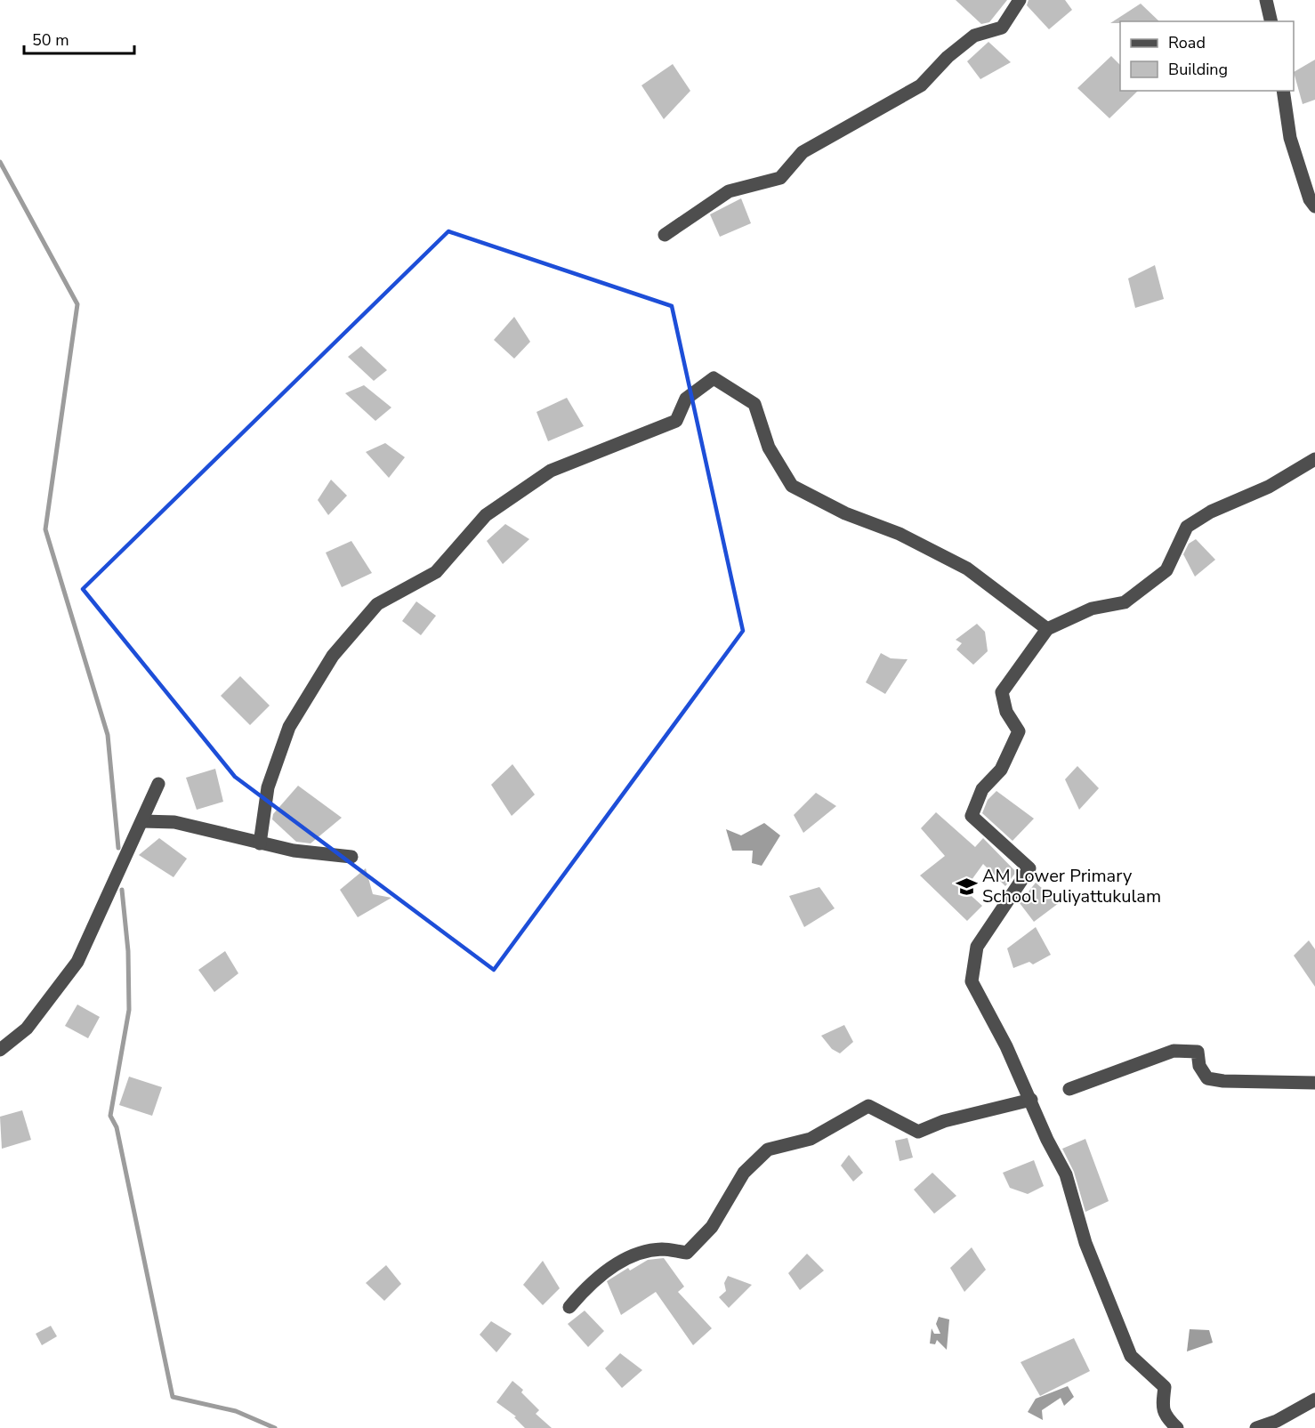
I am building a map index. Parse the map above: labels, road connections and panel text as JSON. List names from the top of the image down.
{
  "places": {
    "school or university": ["AM Lower Primary School Puliyattukulam"]
  },
  "legend": ["Road", "Building"],
  "scale_bar": "50 m"
}
